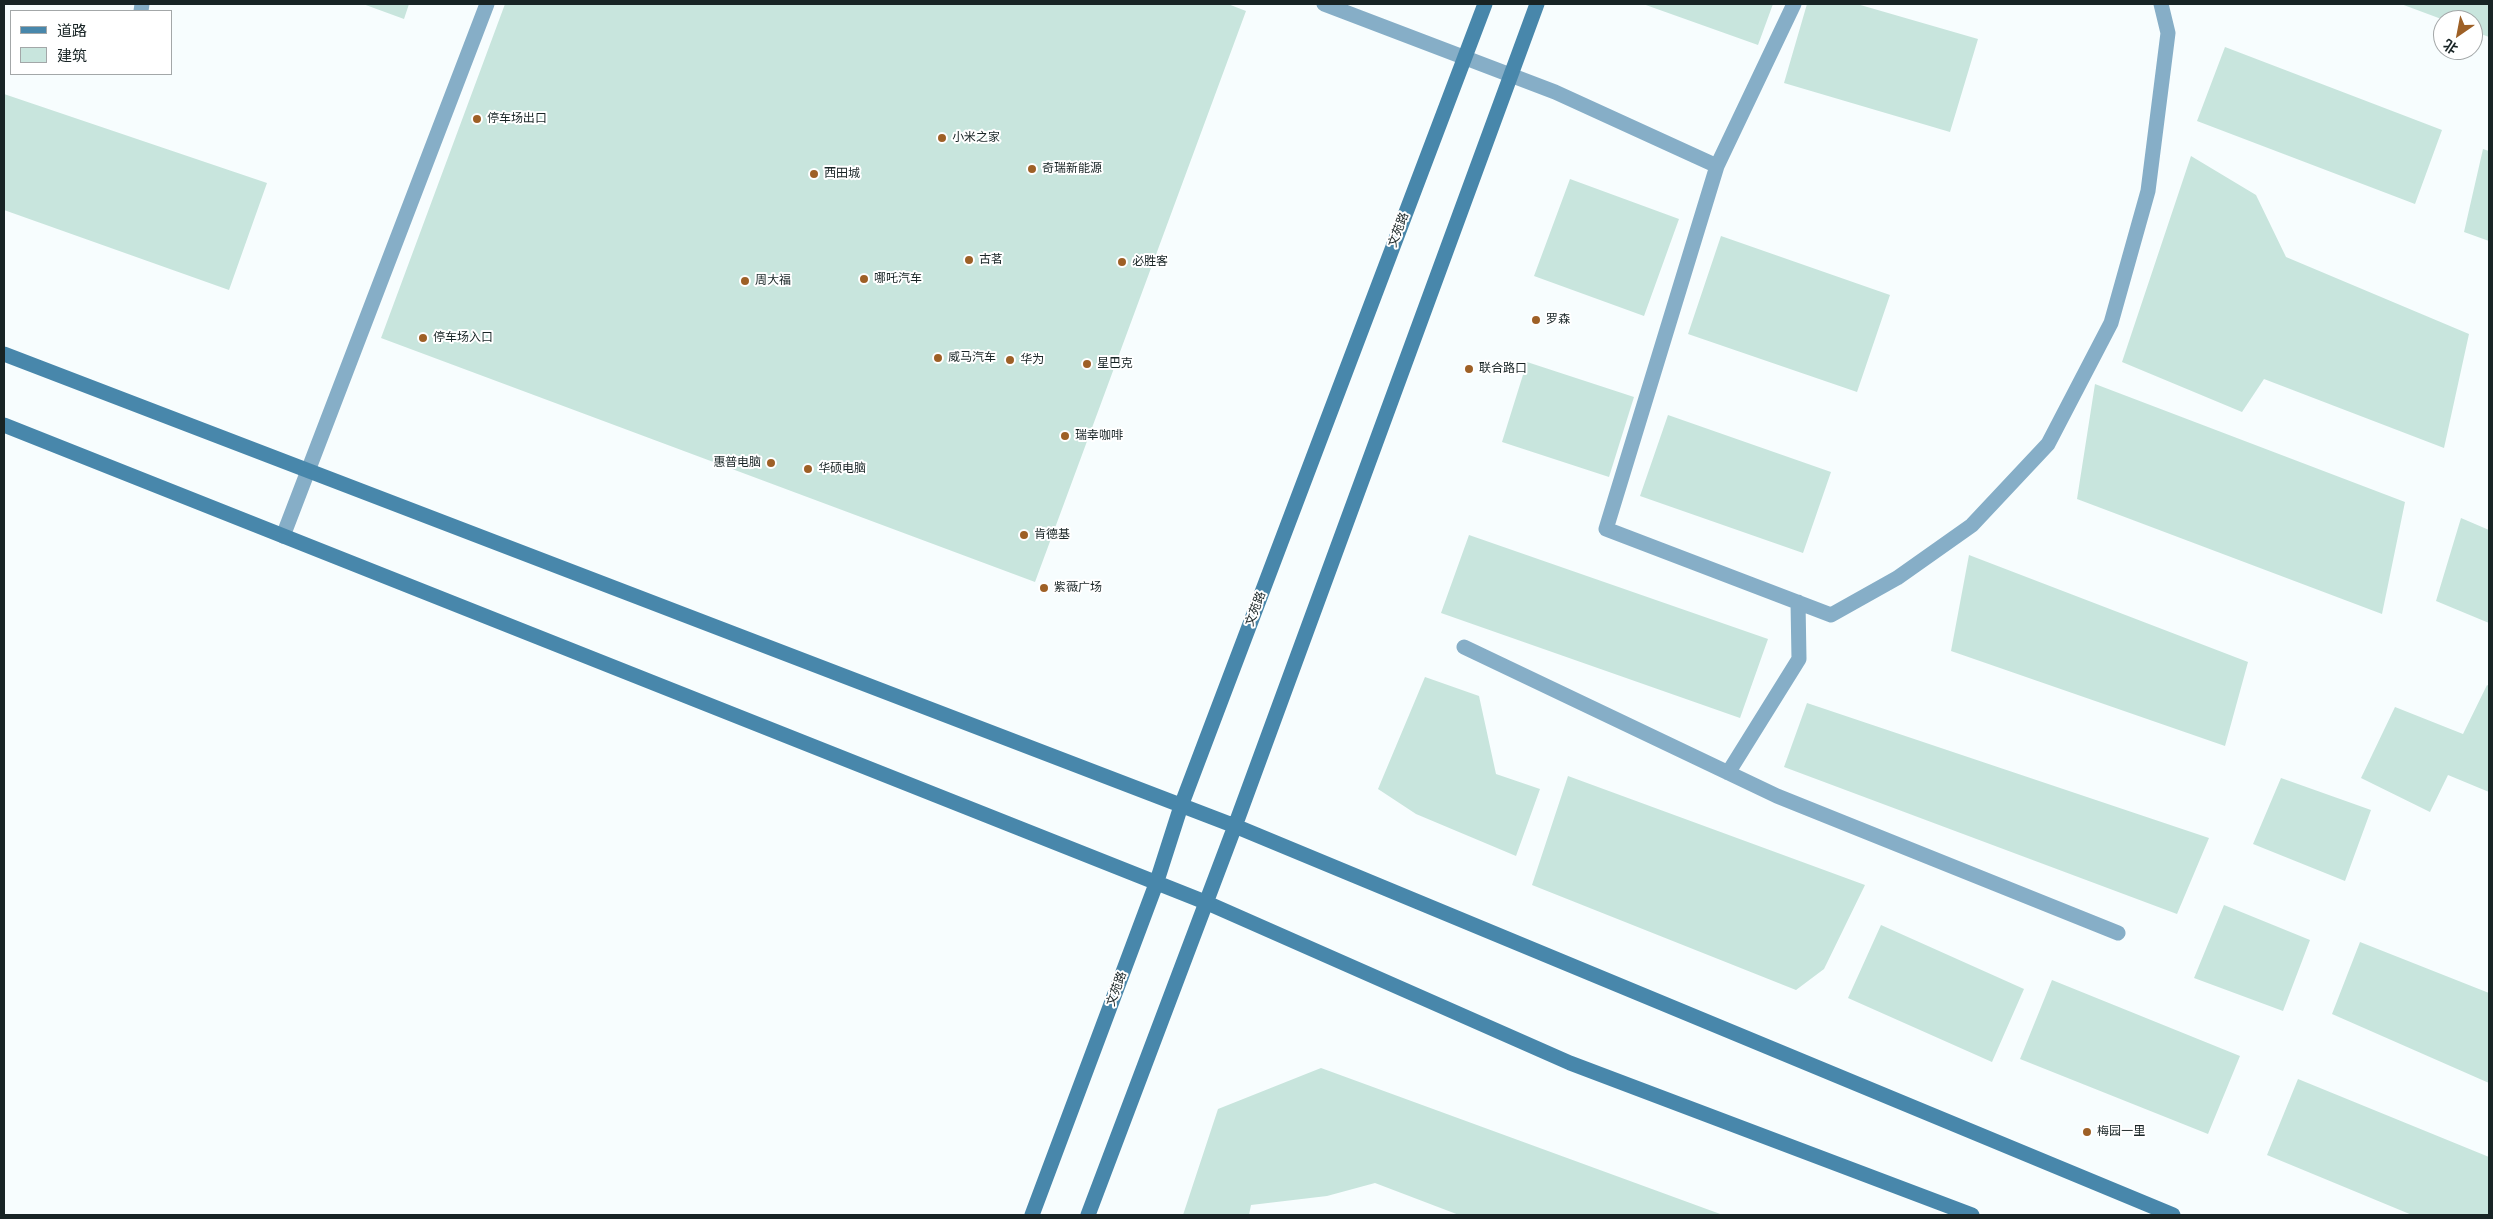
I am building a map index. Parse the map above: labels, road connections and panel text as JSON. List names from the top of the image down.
{
  "streets": {
    "main road": ["文苑路"]
  },
  "places": [
    "停车场出口",
    "小米之家",
    "奇瑞新能源",
    "西田城",
    "古茗",
    "必胜客",
    "哪吒汽车",
    "周大福",
    "罗森",
    "停车场入口",
    "威马汽车",
    "华为",
    "星巴克",
    "联合路口",
    "瑞幸咖啡",
    "惠普电脑",
    "华硕电脑",
    "肯德基",
    "紫薇广场",
    "梅园一里"
  ],
  "legend": ["道路", "建筑"],
  "north": "bottom left"
}
